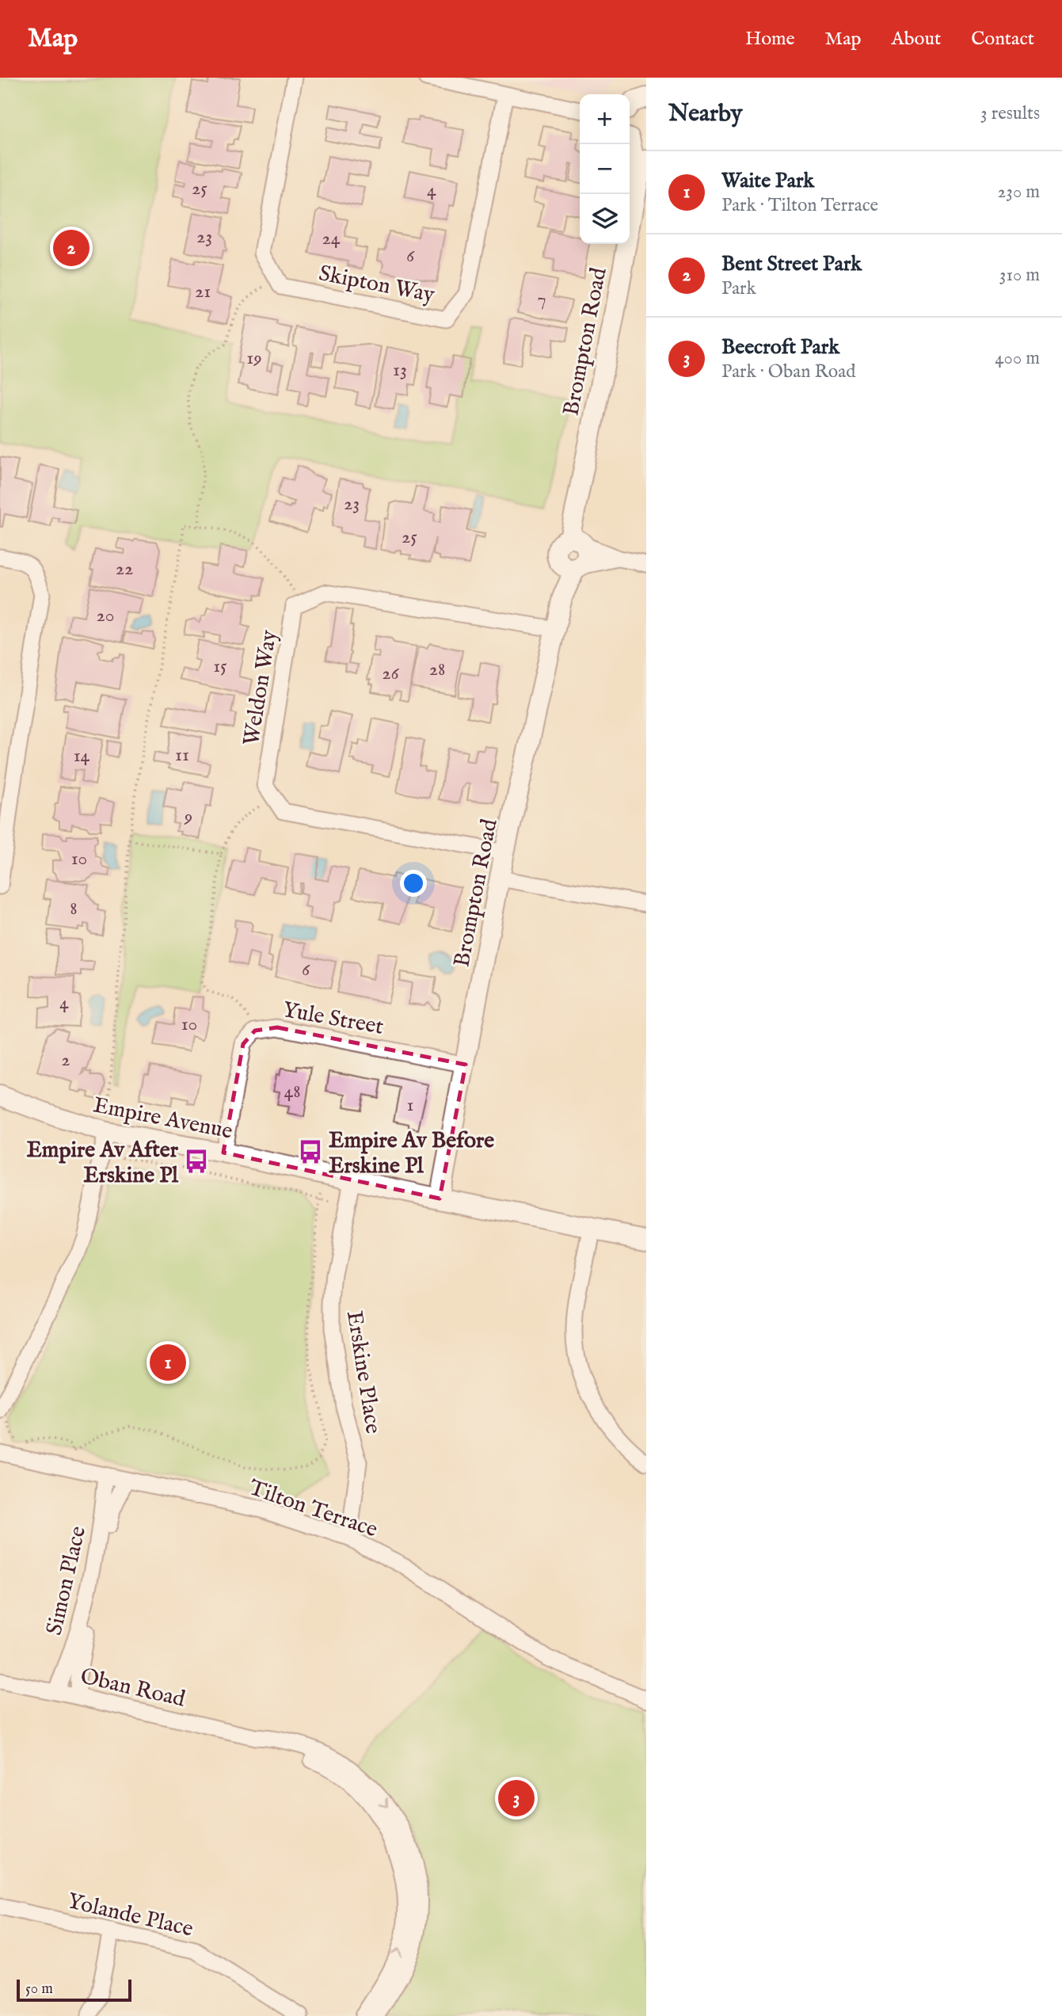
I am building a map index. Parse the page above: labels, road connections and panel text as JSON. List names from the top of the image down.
{
  "streets": {
    "street": [
      "Skipton Way",
      "Brompton Road",
      "Weldon Way",
      "Yule Street",
      "Empire Avenue",
      "Erskine Place",
      "Tilton Terrace",
      "Simon Place",
      "Oban Road",
      "Yolande Place"
    ]
  },
  "crossings": [
    ["Brompton Road", "Weldon Way"],
    ["Brompton Road", "Yule Street"],
    ["Brompton Road", "Empire Avenue"],
    ["Yule Street", "Empire Avenue"],
    ["Empire Avenue", "Erskine Place"],
    ["Erskine Place", "Tilton Terrace"],
    ["Tilton Terrace", "Simon Place"],
    ["Simon Place", "Oban Road"]
  ],
  "places": {
    "bus stop": ["Empire Av Before Erskine Pl", "Empire Av After Erskine Pl"]
  },
  "house_numbers": [
    "25",
    "4",
    "23",
    "24",
    "6",
    "21",
    "7",
    "19",
    "13",
    "23",
    "25",
    "22",
    "20",
    "15",
    "28",
    "26",
    "11",
    "14",
    "9",
    "10",
    "8",
    "6",
    "4",
    "10",
    "2",
    "48",
    "1"
  ],
  "scale_bar": "50 m",
  "page": {
    "header": "Map",
    "nav": [
      "Home",
      "Map",
      "About",
      "Contact"
    ],
    "heading": ["Nearby", "3 results"],
    "map_buttons": ["+", "−"],
    "list": [
      {
        "mark": "1",
        "name": "Waite Park",
        "note": "Park · Tilton Terrace",
        "value": "230 m"
      },
      {
        "mark": "2",
        "name": "Bent Street Park",
        "note": "Park",
        "value": "310 m"
      },
      {
        "mark": "3",
        "name": "Beecroft Park",
        "note": "Park · Oban Road",
        "value": "400 m"
      }
    ],
    "pins": ["2", "1", "3"],
    "scale": "50 m"
  }
}
